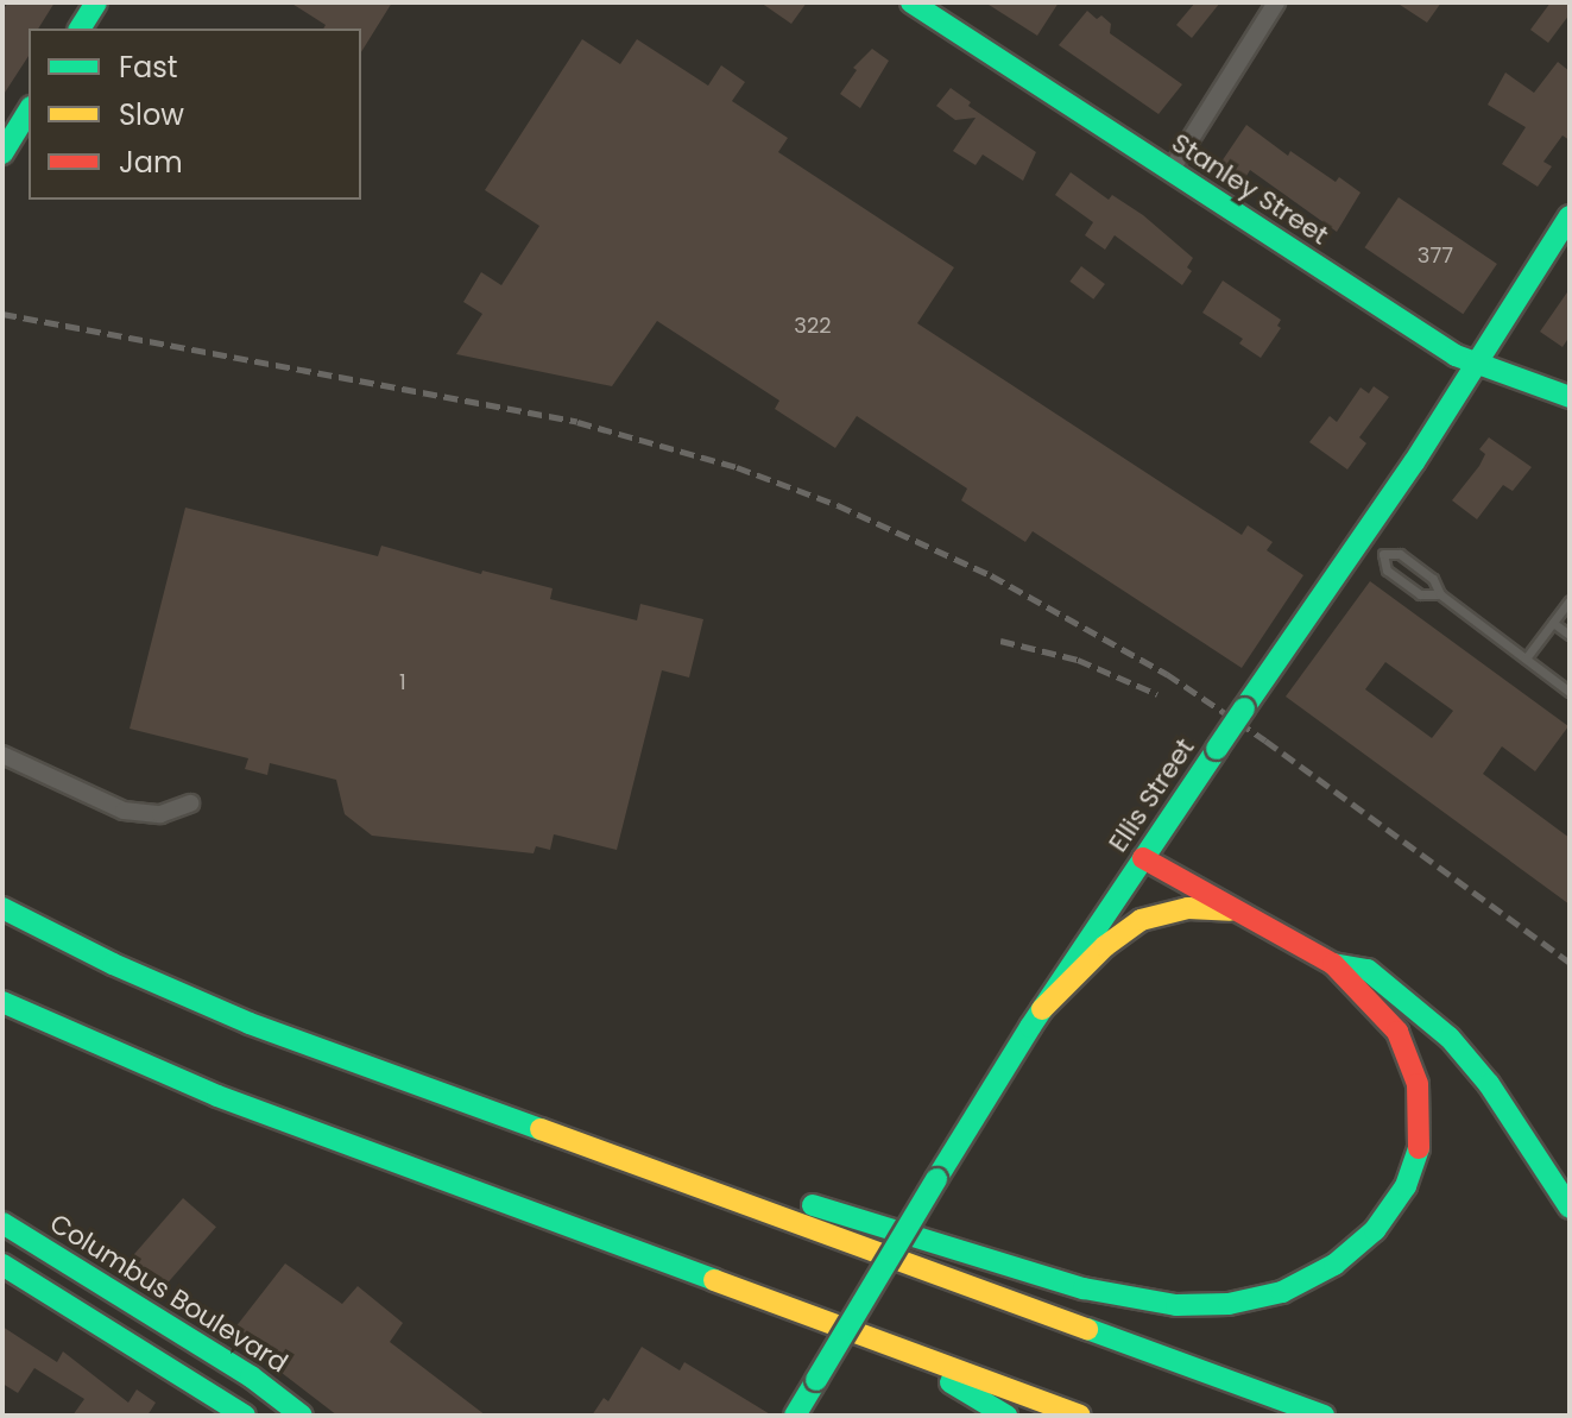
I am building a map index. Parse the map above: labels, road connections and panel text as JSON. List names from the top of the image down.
{
  "streets": {
    "main road": ["Stanley Street", "Ellis Street", "Columbus Boulevard"]
  },
  "crossings": [
    ["Stanley Street", "Ellis Street"]
  ],
  "house_numbers": ["377", "322", "1"],
  "legend": ["Fast", "Slow", "Jam"]
}
